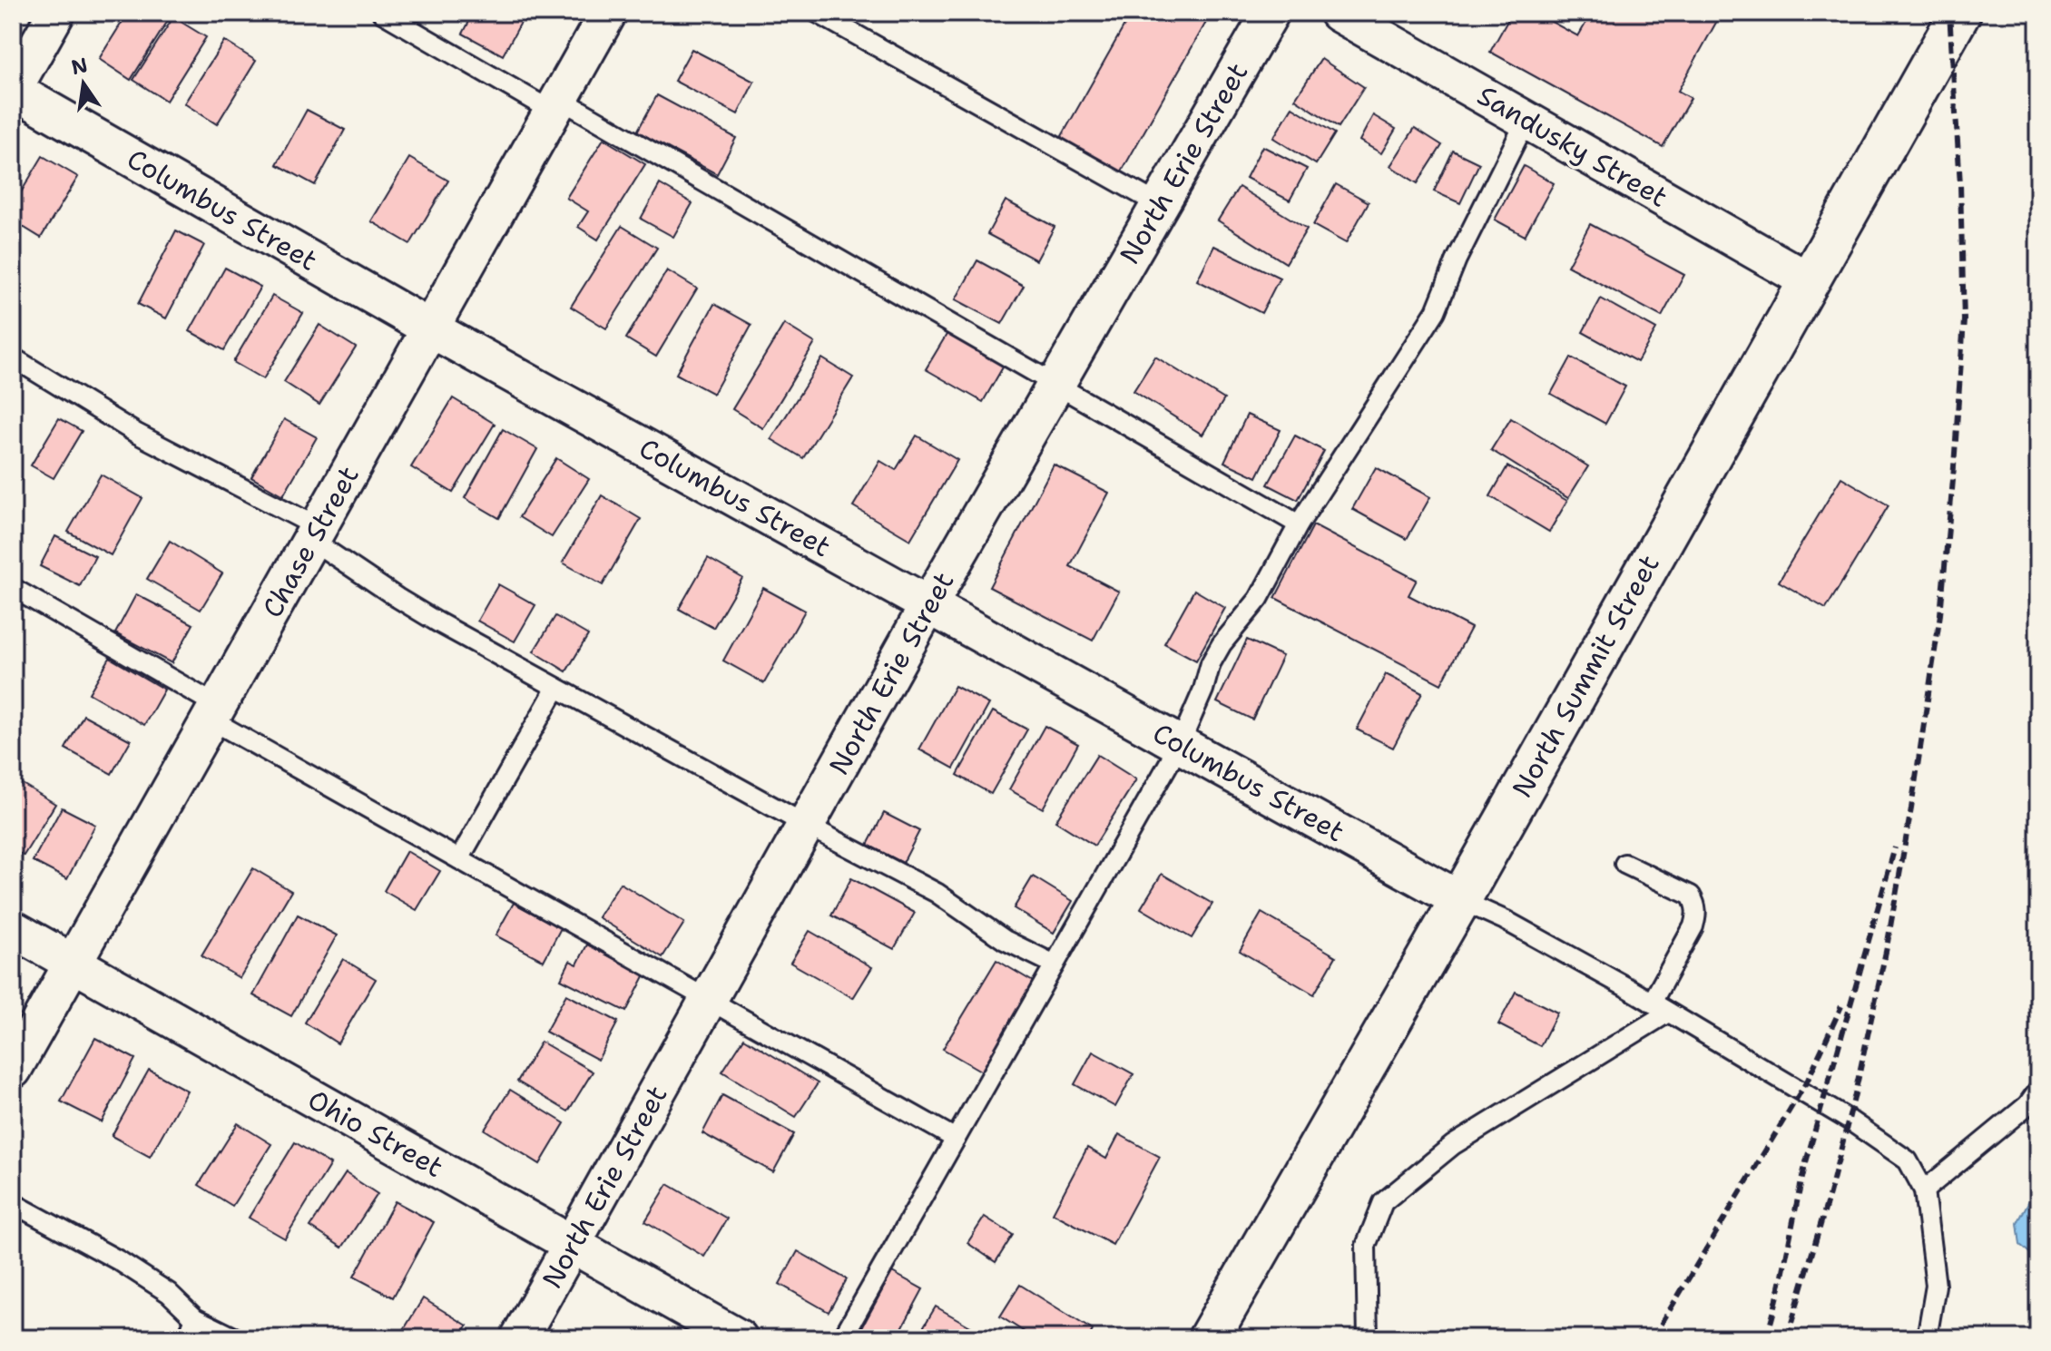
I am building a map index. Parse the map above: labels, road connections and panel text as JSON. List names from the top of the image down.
{
  "streets": {
    "main road": ["North Summit Street"],
    "street": [
      "Sandusky Street",
      "North Erie Street",
      "Columbus Street",
      "Chase Street",
      "Ohio Street"
    ]
  },
  "crossings": [
    ["Sandusky Street", "North Summit Street"],
    ["North Erie Street", "Columbus Street"],
    ["North Erie Street", "Ohio Street"],
    ["Columbus Street", "Chase Street"],
    ["Columbus Street", "North Summit Street"],
    ["Chase Street", "Ohio Street"]
  ],
  "north": "top"
}
